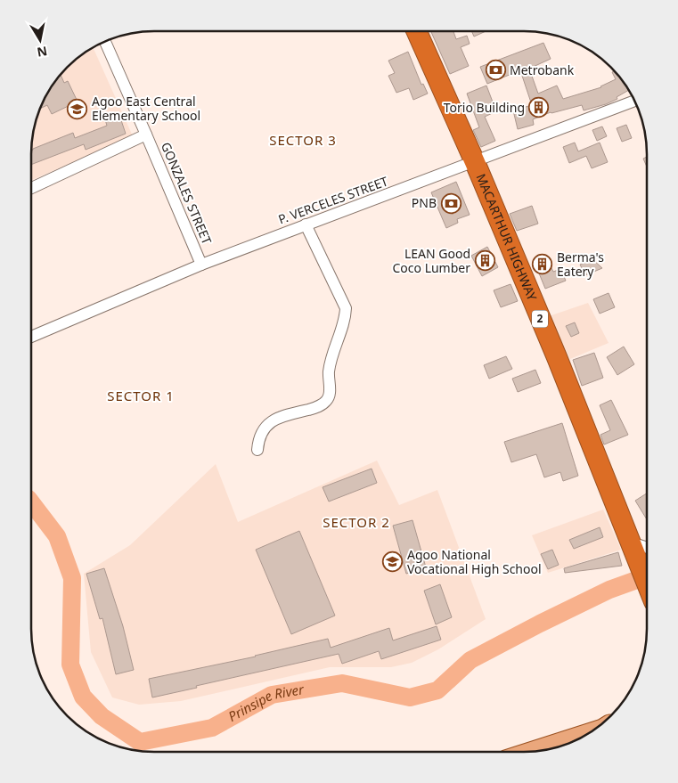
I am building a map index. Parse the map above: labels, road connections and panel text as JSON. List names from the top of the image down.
{
  "streets": {
    "highway": ["MACARTHUR HIGHWAY", "2"],
    "street": ["GONZALES STREET", "P. VERCELES STREET"]
  },
  "crossings": [
    ["GONZALES STREET", "P. VERCELES STREET"],
    ["P. VERCELES STREET", "MACARTHUR HIGHWAY"]
  ],
  "districts": ["SECTOR 3", "SECTOR 1", "SECTOR 2"],
  "water": ["Prinsipe River"],
  "places": {
    "bank": ["Metrobank", "PNB"],
    "building": ["Torio Building", "LEAN Good Coco Lumber", "Berma's Eatery"],
    "school or university": ["Agoo East Central Elementary School", "Agoo National Vocational High School"]
  },
  "north": "bottom"
}
